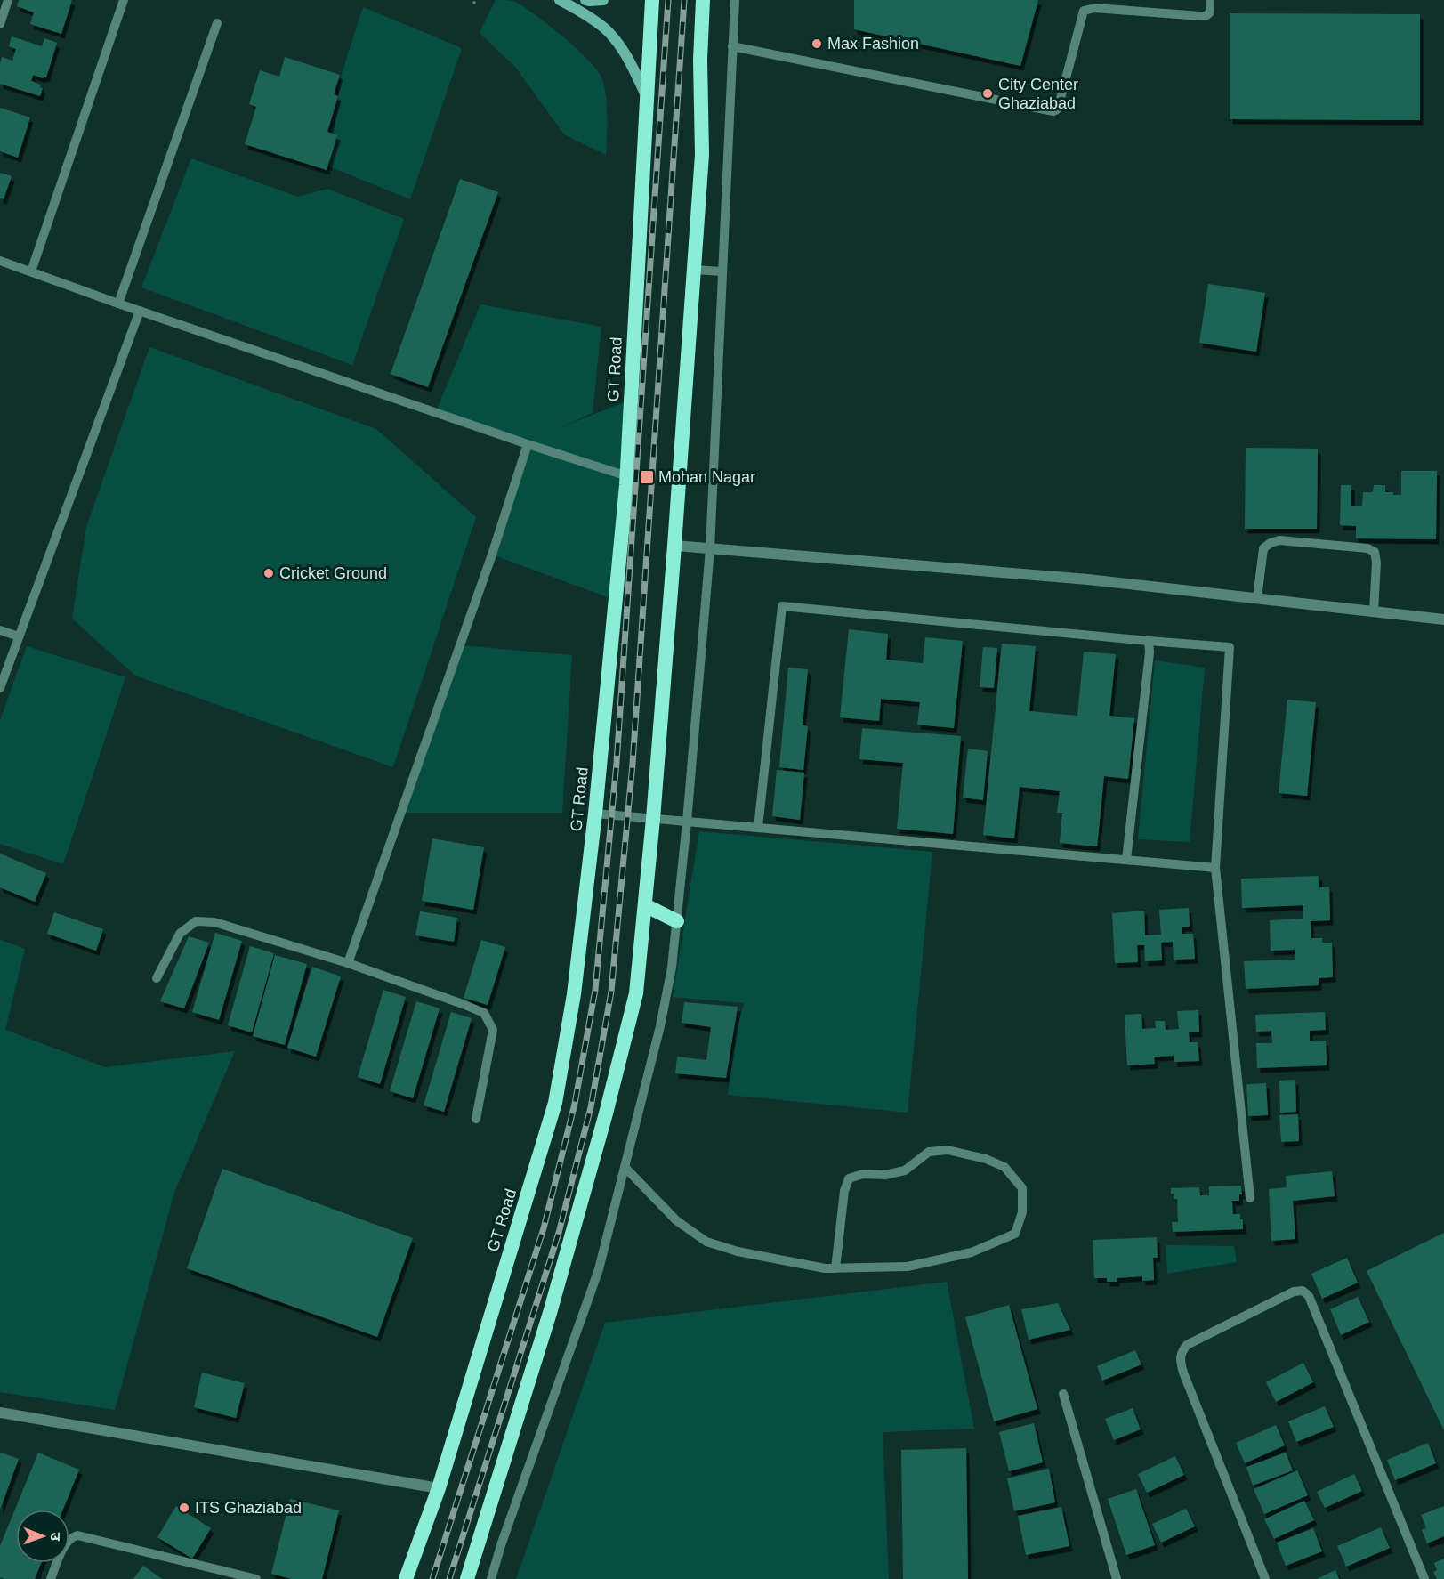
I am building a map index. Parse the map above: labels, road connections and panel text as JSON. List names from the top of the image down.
{
  "streets": {
    "highway": ["GT Road"]
  },
  "places": {
    "other": [
      "Max Fashion",
      "City Center Ghaziabad",
      "Cricket Ground",
      "ITS Ghaziabad"
    ],
    "transit": ["Mohan Nagar"]
  },
  "north": "right"
}
